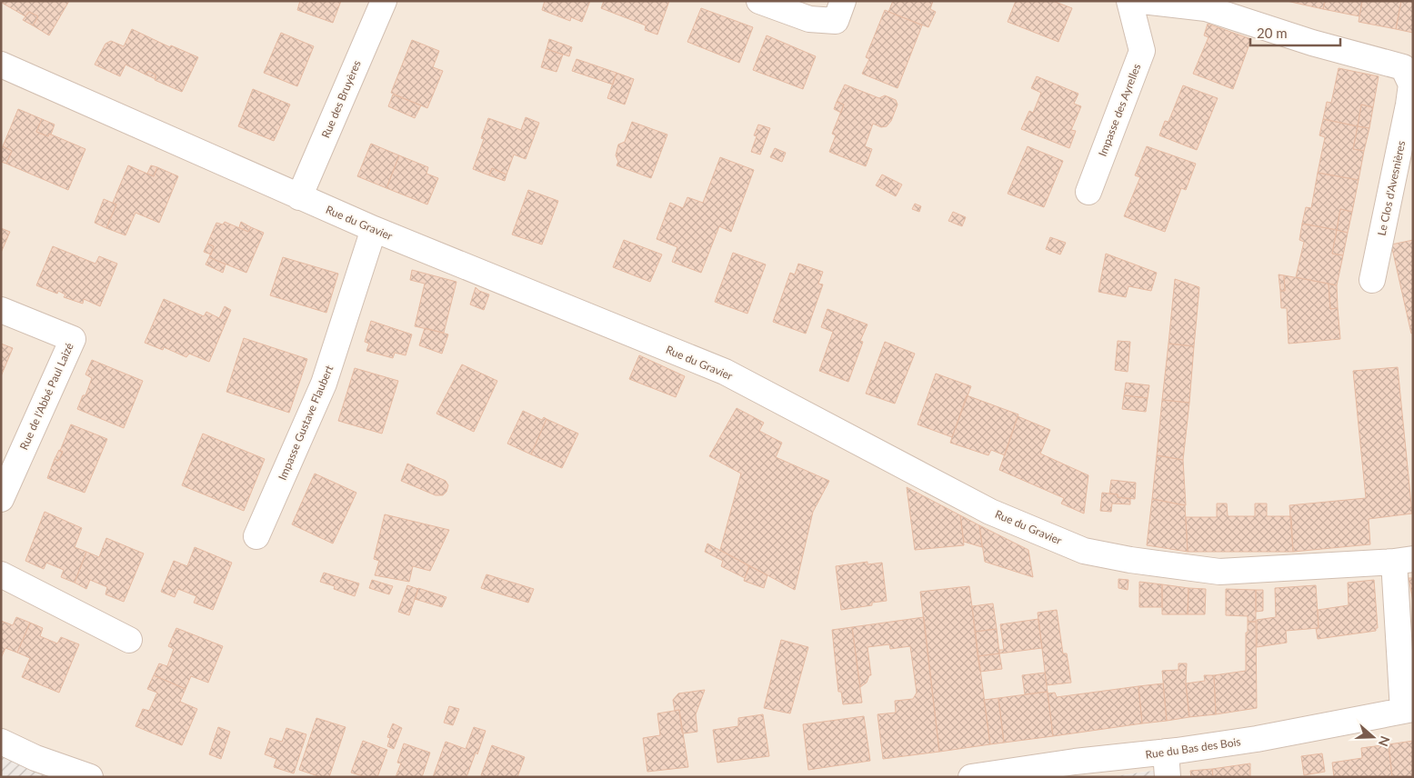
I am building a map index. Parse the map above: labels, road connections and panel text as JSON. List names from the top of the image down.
{
  "streets": {
    "street": [
      "Rue des Bruyères",
      "Impasse des Ayrelles",
      "Le Clos d'Avesnières",
      "Rue du Gravier",
      "Rue de l'Abbé Paul Laizé",
      "Impasse Gustave Flaubert",
      "Rue du Bas des Bois"
    ]
  },
  "crossings": [
    ["Rue des Bruyères", "Rue du Gravier"],
    ["Rue du Gravier", "Impasse Gustave Flaubert"]
  ],
  "scale_bar": "20 m",
  "north": "right"
}
